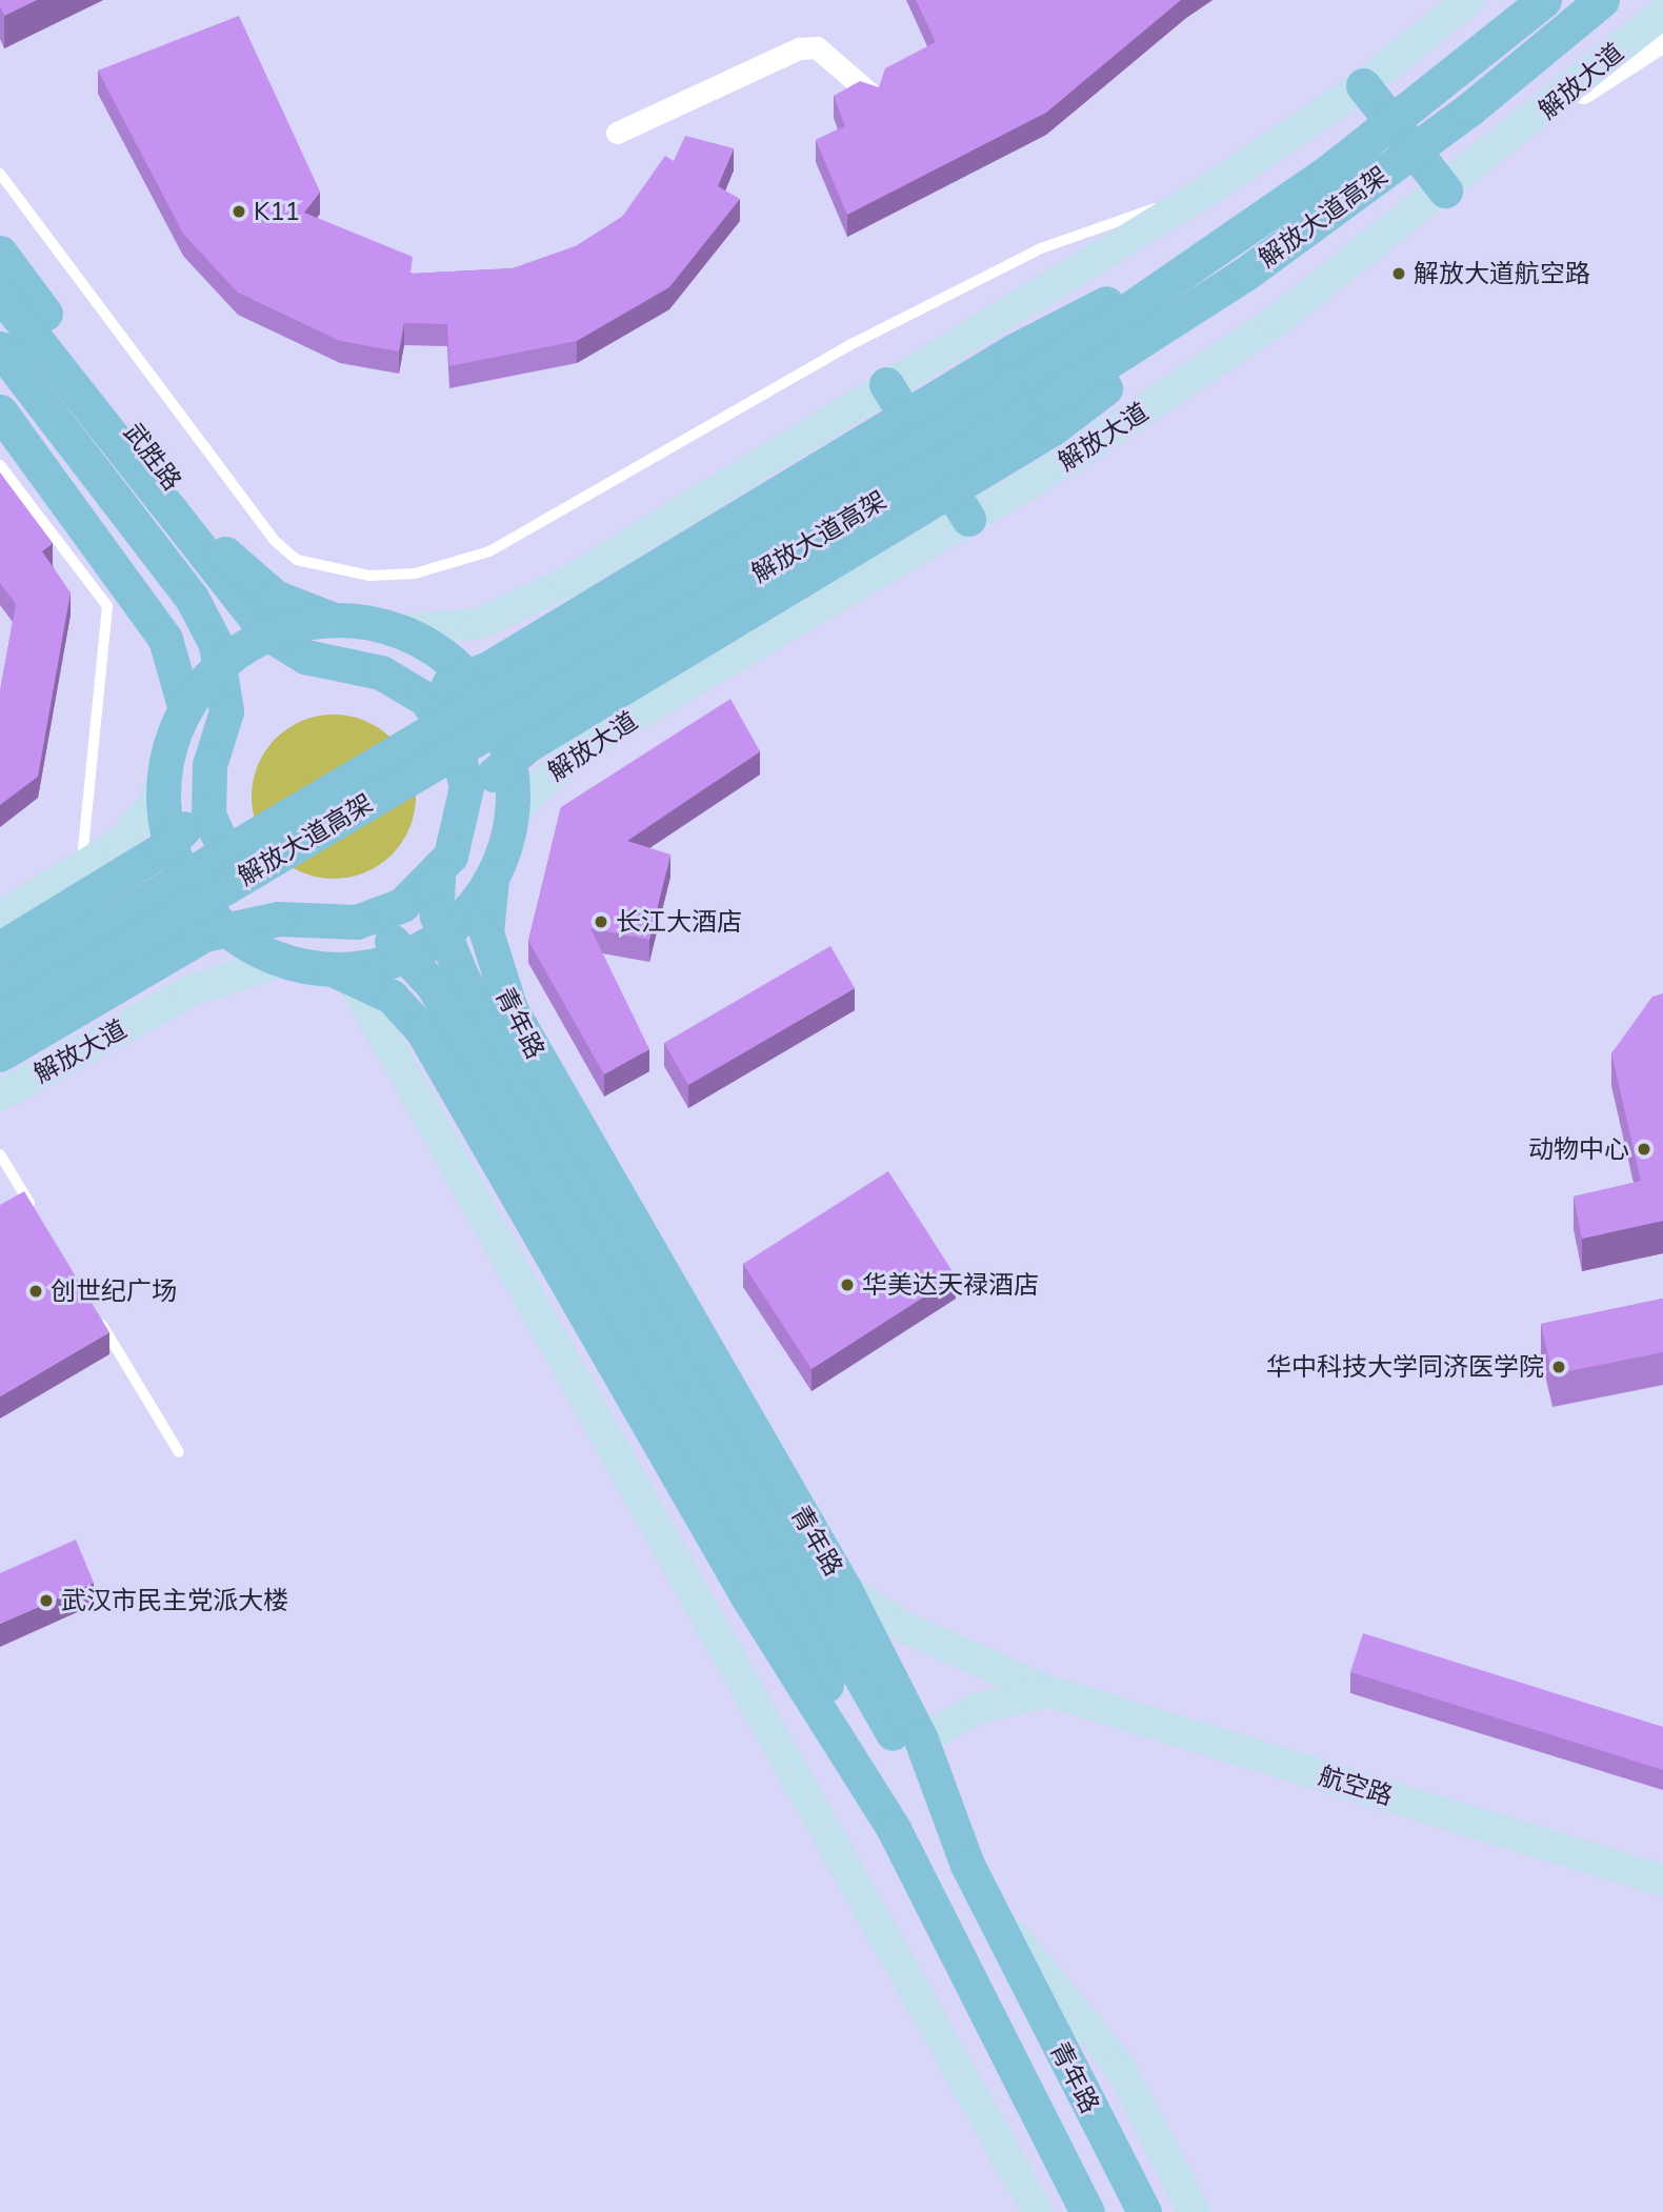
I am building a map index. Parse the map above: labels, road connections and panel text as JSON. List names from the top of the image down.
{
  "streets": {
    "main road": [
      "解放大道",
      "解放大道高架",
      "武胜路",
      "青年路",
      "航空路"
    ]
  },
  "crossings": [
    ["青年路", "航空路"]
  ],
  "places": [
    "K11",
    "解放大道航空路",
    "长江大酒店",
    "动物中心",
    "华美达天禄酒店",
    "创世纪广场",
    "华中科技大学同济医学院",
    "武汉市民主党派大楼"
  ]
}
